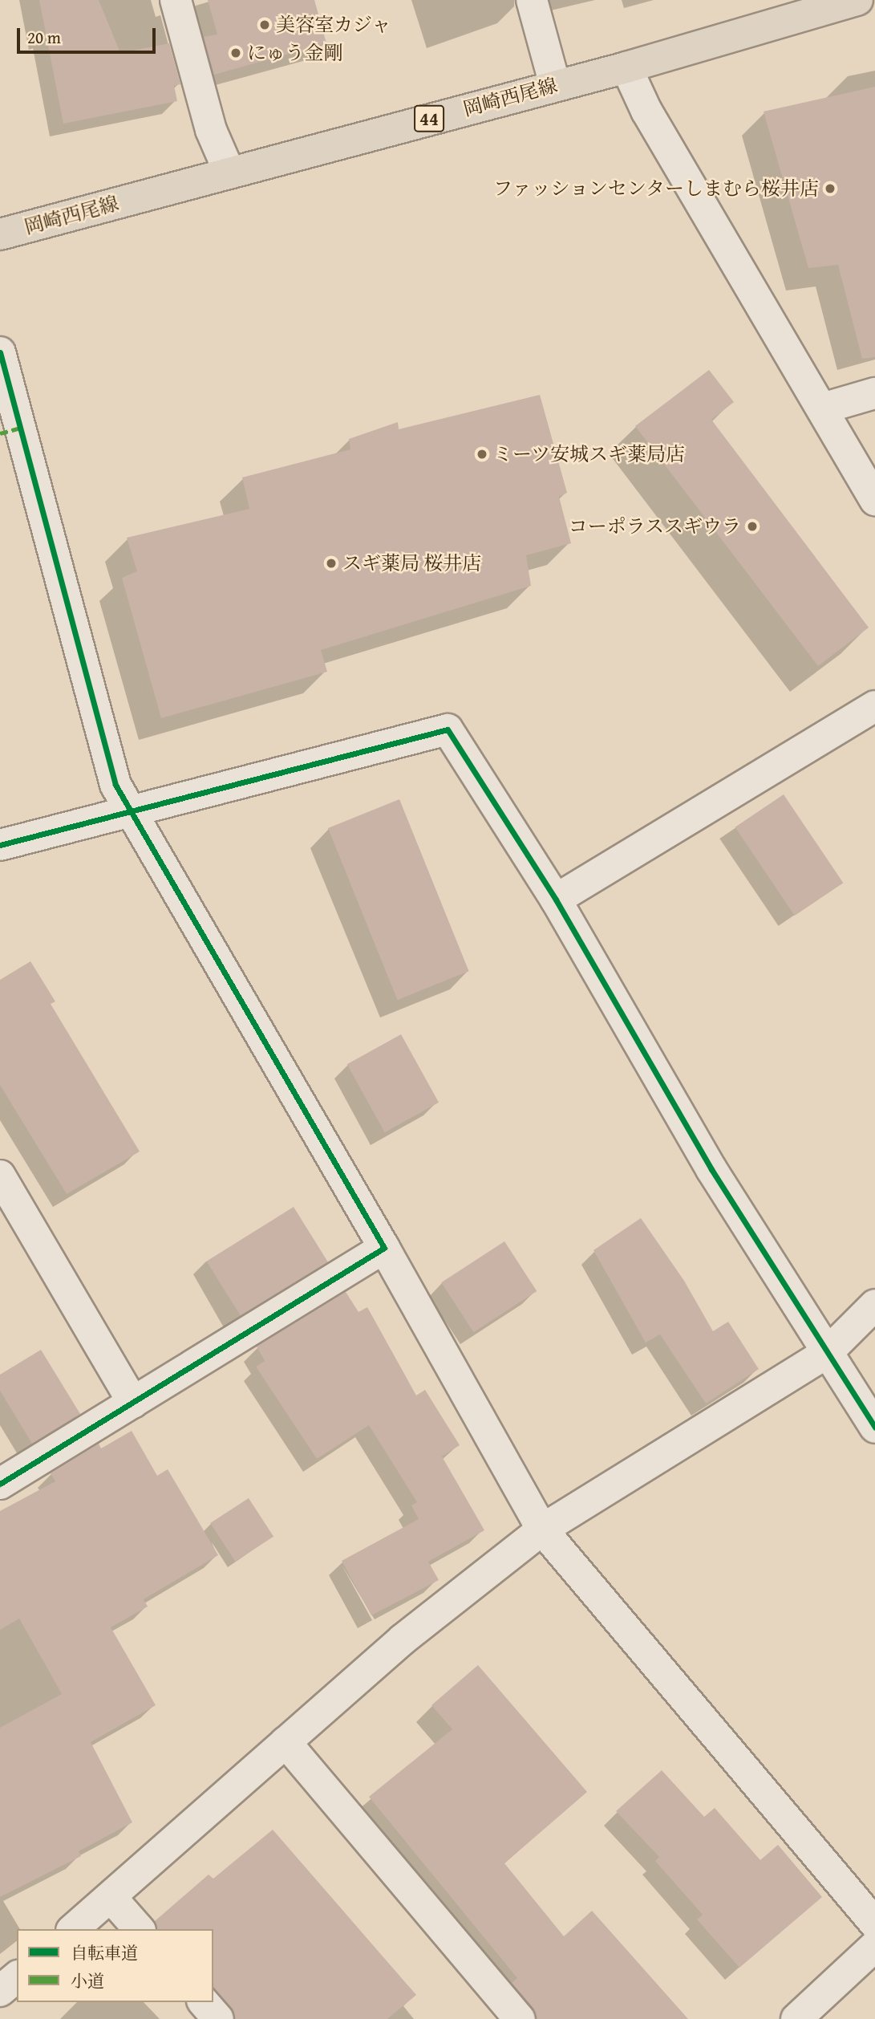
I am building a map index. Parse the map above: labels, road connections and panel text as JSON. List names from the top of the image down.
{
  "streets": {
    "main road": ["岡崎西尾線", "44"]
  },
  "places": [
    "美容室カジャ",
    "にゅう金剛",
    "ファッションセンターしまむら桜井店",
    "ミーツ安城スギ薬局店",
    "コーポラススギウラ",
    "スギ薬局 桜井店"
  ],
  "legend": ["自転車道", "小道"],
  "scale_bar": "20 m"
}
